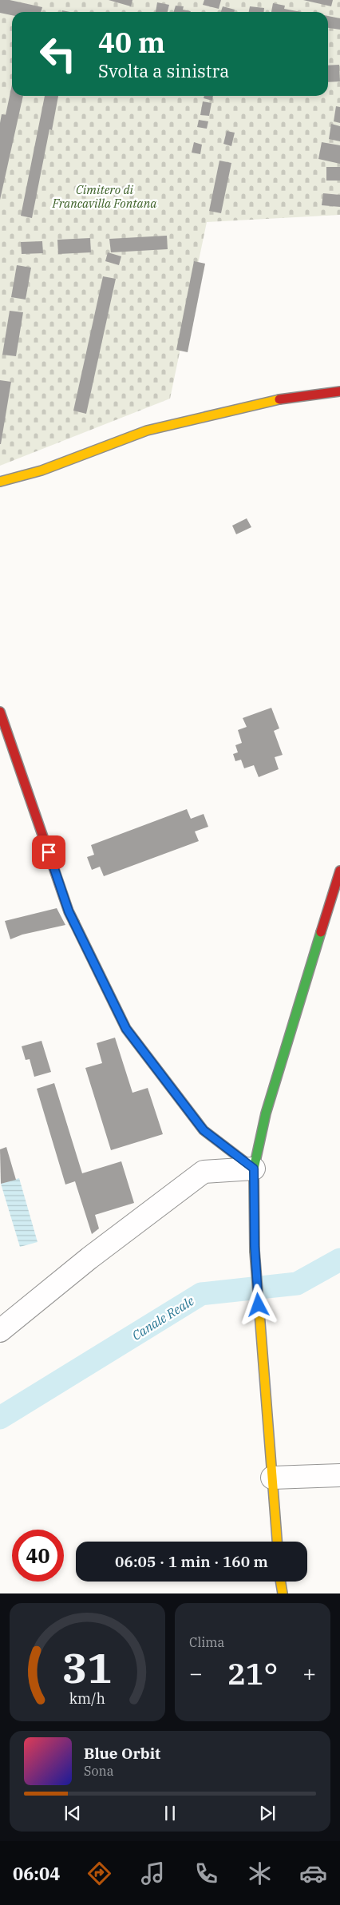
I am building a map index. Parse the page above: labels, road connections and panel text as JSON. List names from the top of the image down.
{
  "water": ["Canale Reale"],
  "parks": ["Cimitero di Francavilla Fontana"],
  "page": {
    "turn": ["40 m", "Svolta a sinistra"],
    "limit": "40",
    "trip": "06:05 · 1 min · 160 m",
    "tile": "Clima",
    "heat": ["−", "21°", "+"],
    "song": ["Blue Orbit", "Sona"],
    "tabs": "06:04",
    "gauge": ["31", "km/h"]
  }
}
